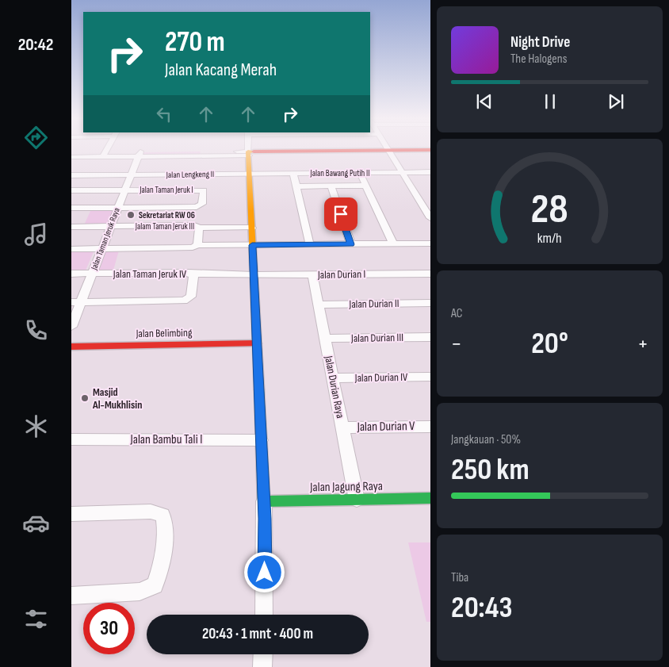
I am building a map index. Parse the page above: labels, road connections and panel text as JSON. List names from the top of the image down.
{
  "streets": {
    "street": [
      "Jalan Bawang Putih II",
      "Jalan Lengkeng II",
      "Jalan Taman Jeruk I",
      "Jalam Taman Jeruk III",
      "Jalan Taman Jeruk Raya",
      "Jalan Taman Jeruk IV",
      "Jalan Durian I",
      "Jalan Durian II",
      "Jalan Belimbing",
      "Jalan Durian III",
      "Jalan Durian IV",
      "Jalan Durian Raya",
      "Jalan Durian V",
      "Jalan Bambu Tali I",
      "Jalan Jagung Raya"
    ]
  },
  "crossings": [
    ["Jalan Bawang Putih II", "Jalan Lengkeng II"],
    ["Jalan Lengkeng II", "Jalan Taman Jeruk Raya"],
    ["Jalan Taman Jeruk I", "Jalan Taman Jeruk Raya"],
    ["Jalam Taman Jeruk III", "Jalan Taman Jeruk Raya"],
    ["Jalan Taman Jeruk Raya", "Jalan Taman Jeruk IV"],
    ["Jalan Taman Jeruk IV", "Jalan Durian I"],
    ["Jalan Durian I", "Jalan Durian Raya"],
    ["Jalan Durian II", "Jalan Durian Raya"],
    ["Jalan Durian III", "Jalan Durian Raya"],
    ["Jalan Durian IV", "Jalan Durian Raya"],
    ["Jalan Durian Raya", "Jalan Durian V"],
    ["Jalan Durian Raya", "Jalan Jagung Raya"]
  ],
  "places": ["Sekretariat RW 06", "Masjid Al-Mukhlisin"],
  "page": {
    "tabs": "20:42",
    "turn": ["270 m", "Jalan Kacang Merah"],
    "song": ["Night Drive", "The Halogens"],
    "tile": [
      "AC",
      ["Jangkauan · 50%", "250 km"],
      ["Tiba", "20:43"]
    ],
    "heat": ["−", "20°", "+"],
    "limit": "30",
    "trip": "20:43 · 1 mnt · 400 m",
    "gauge": ["28", "km/h"]
  }
}
